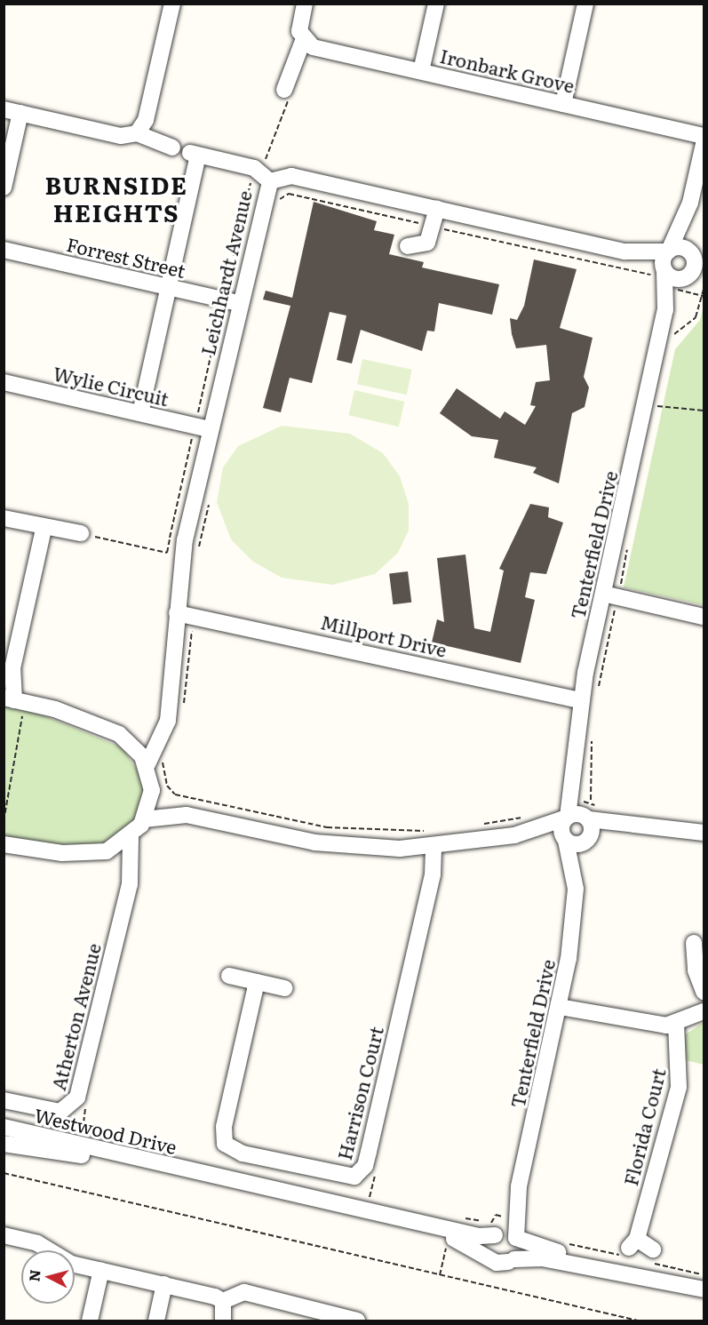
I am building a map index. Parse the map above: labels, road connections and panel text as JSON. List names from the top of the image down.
{
  "streets": {
    "street": [
      "Ironbark Grove",
      "Forrest Street",
      "Leichhardt Avenue",
      "Wylie Circuit",
      "Tenterfield Drive",
      "Millport Drive",
      "Atherton Avenue",
      "Harrison Court",
      "Florida Court",
      "Westwood Drive"
    ]
  },
  "crossings": [
    ["Forrest Street", "Leichhardt Avenue"],
    ["Leichhardt Avenue", "Wylie Circuit"],
    ["Leichhardt Avenue", "Tenterfield Drive"],
    ["Leichhardt Avenue", "Millport Drive"],
    ["Tenterfield Drive", "Millport Drive"],
    ["Tenterfield Drive", "Westwood Drive"]
  ],
  "districts": ["BURNSIDE HEIGHTS"],
  "north": "left"
}
